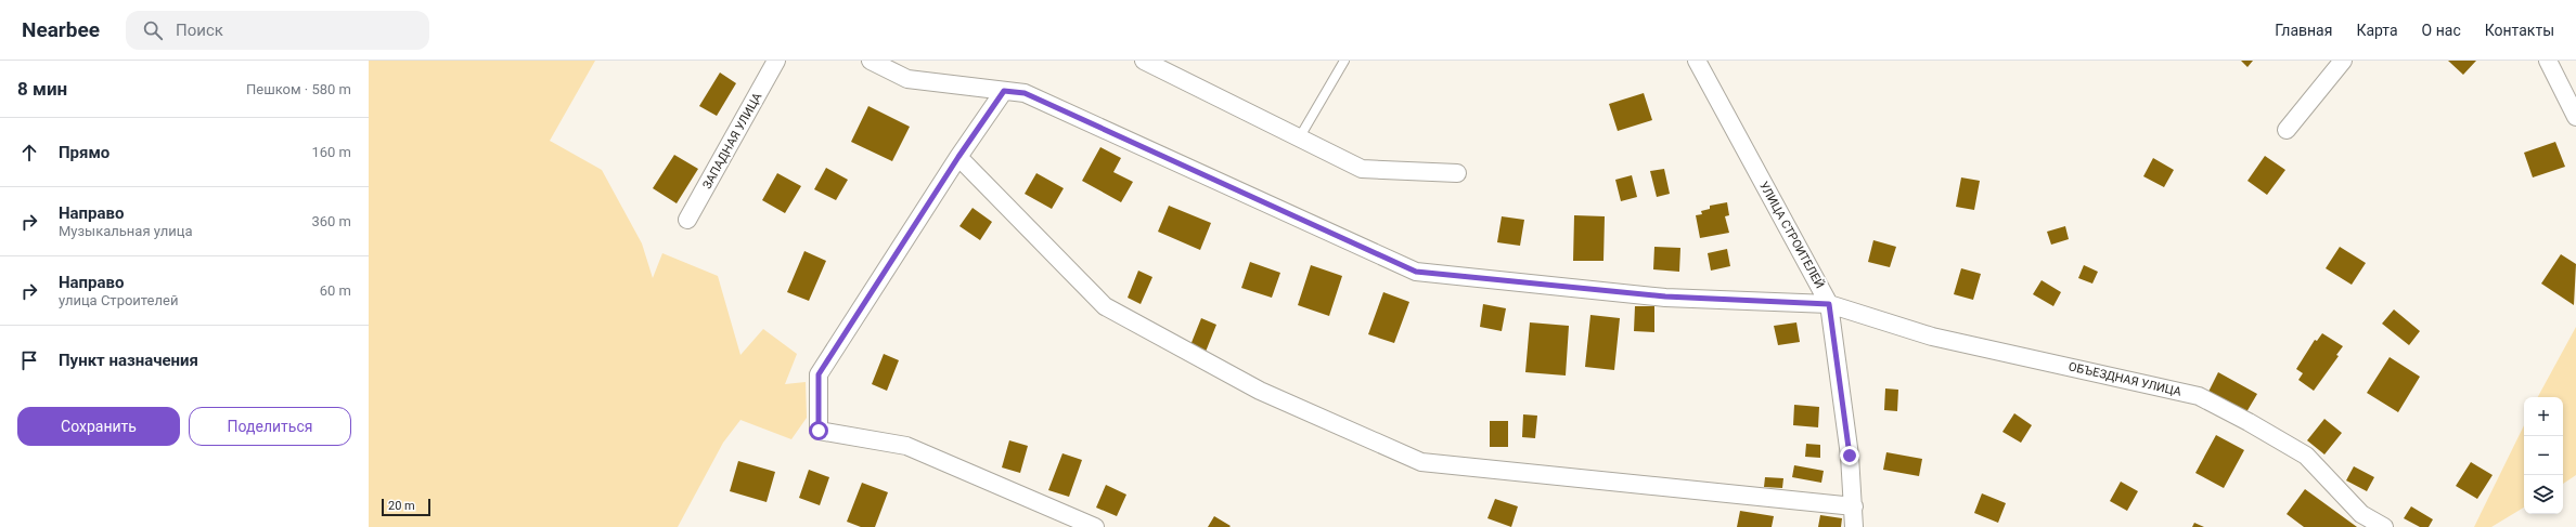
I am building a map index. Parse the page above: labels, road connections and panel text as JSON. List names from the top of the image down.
{
  "streets": {
    "street": ["ЗАПАДНАЯ УЛИЦА", "УЛИЦА СТРОИТЕЛЕЙ", "ОБЪЕЗДНАЯ УЛИЦА"]
  },
  "crossings": [
    ["УЛИЦА СТРОИТЕЛЕЙ", "ОБЪЕЗДНАЯ УЛИЦА"]
  ],
  "scale_bar": "20 m",
  "page": {
    "header": "Nearbee",
    "search": "Поиск",
    "nav": [
      "Главная",
      "Карта",
      "О нас",
      "Контакты"
    ],
    "heading": ["8 мин", "Пешком · 580 m"],
    "list": [
      ["Прямо", "160 m"],
      ["Направо", "Музыкальная улица", "360 m"],
      ["Направо", "улица Строителей", "60 m"],
      "Пункт назначения"
    ],
    "buttons": ["Сохранить", "Поделиться"],
    "map_buttons": ["+", "−"],
    "scale": "20 m"
  }
}
